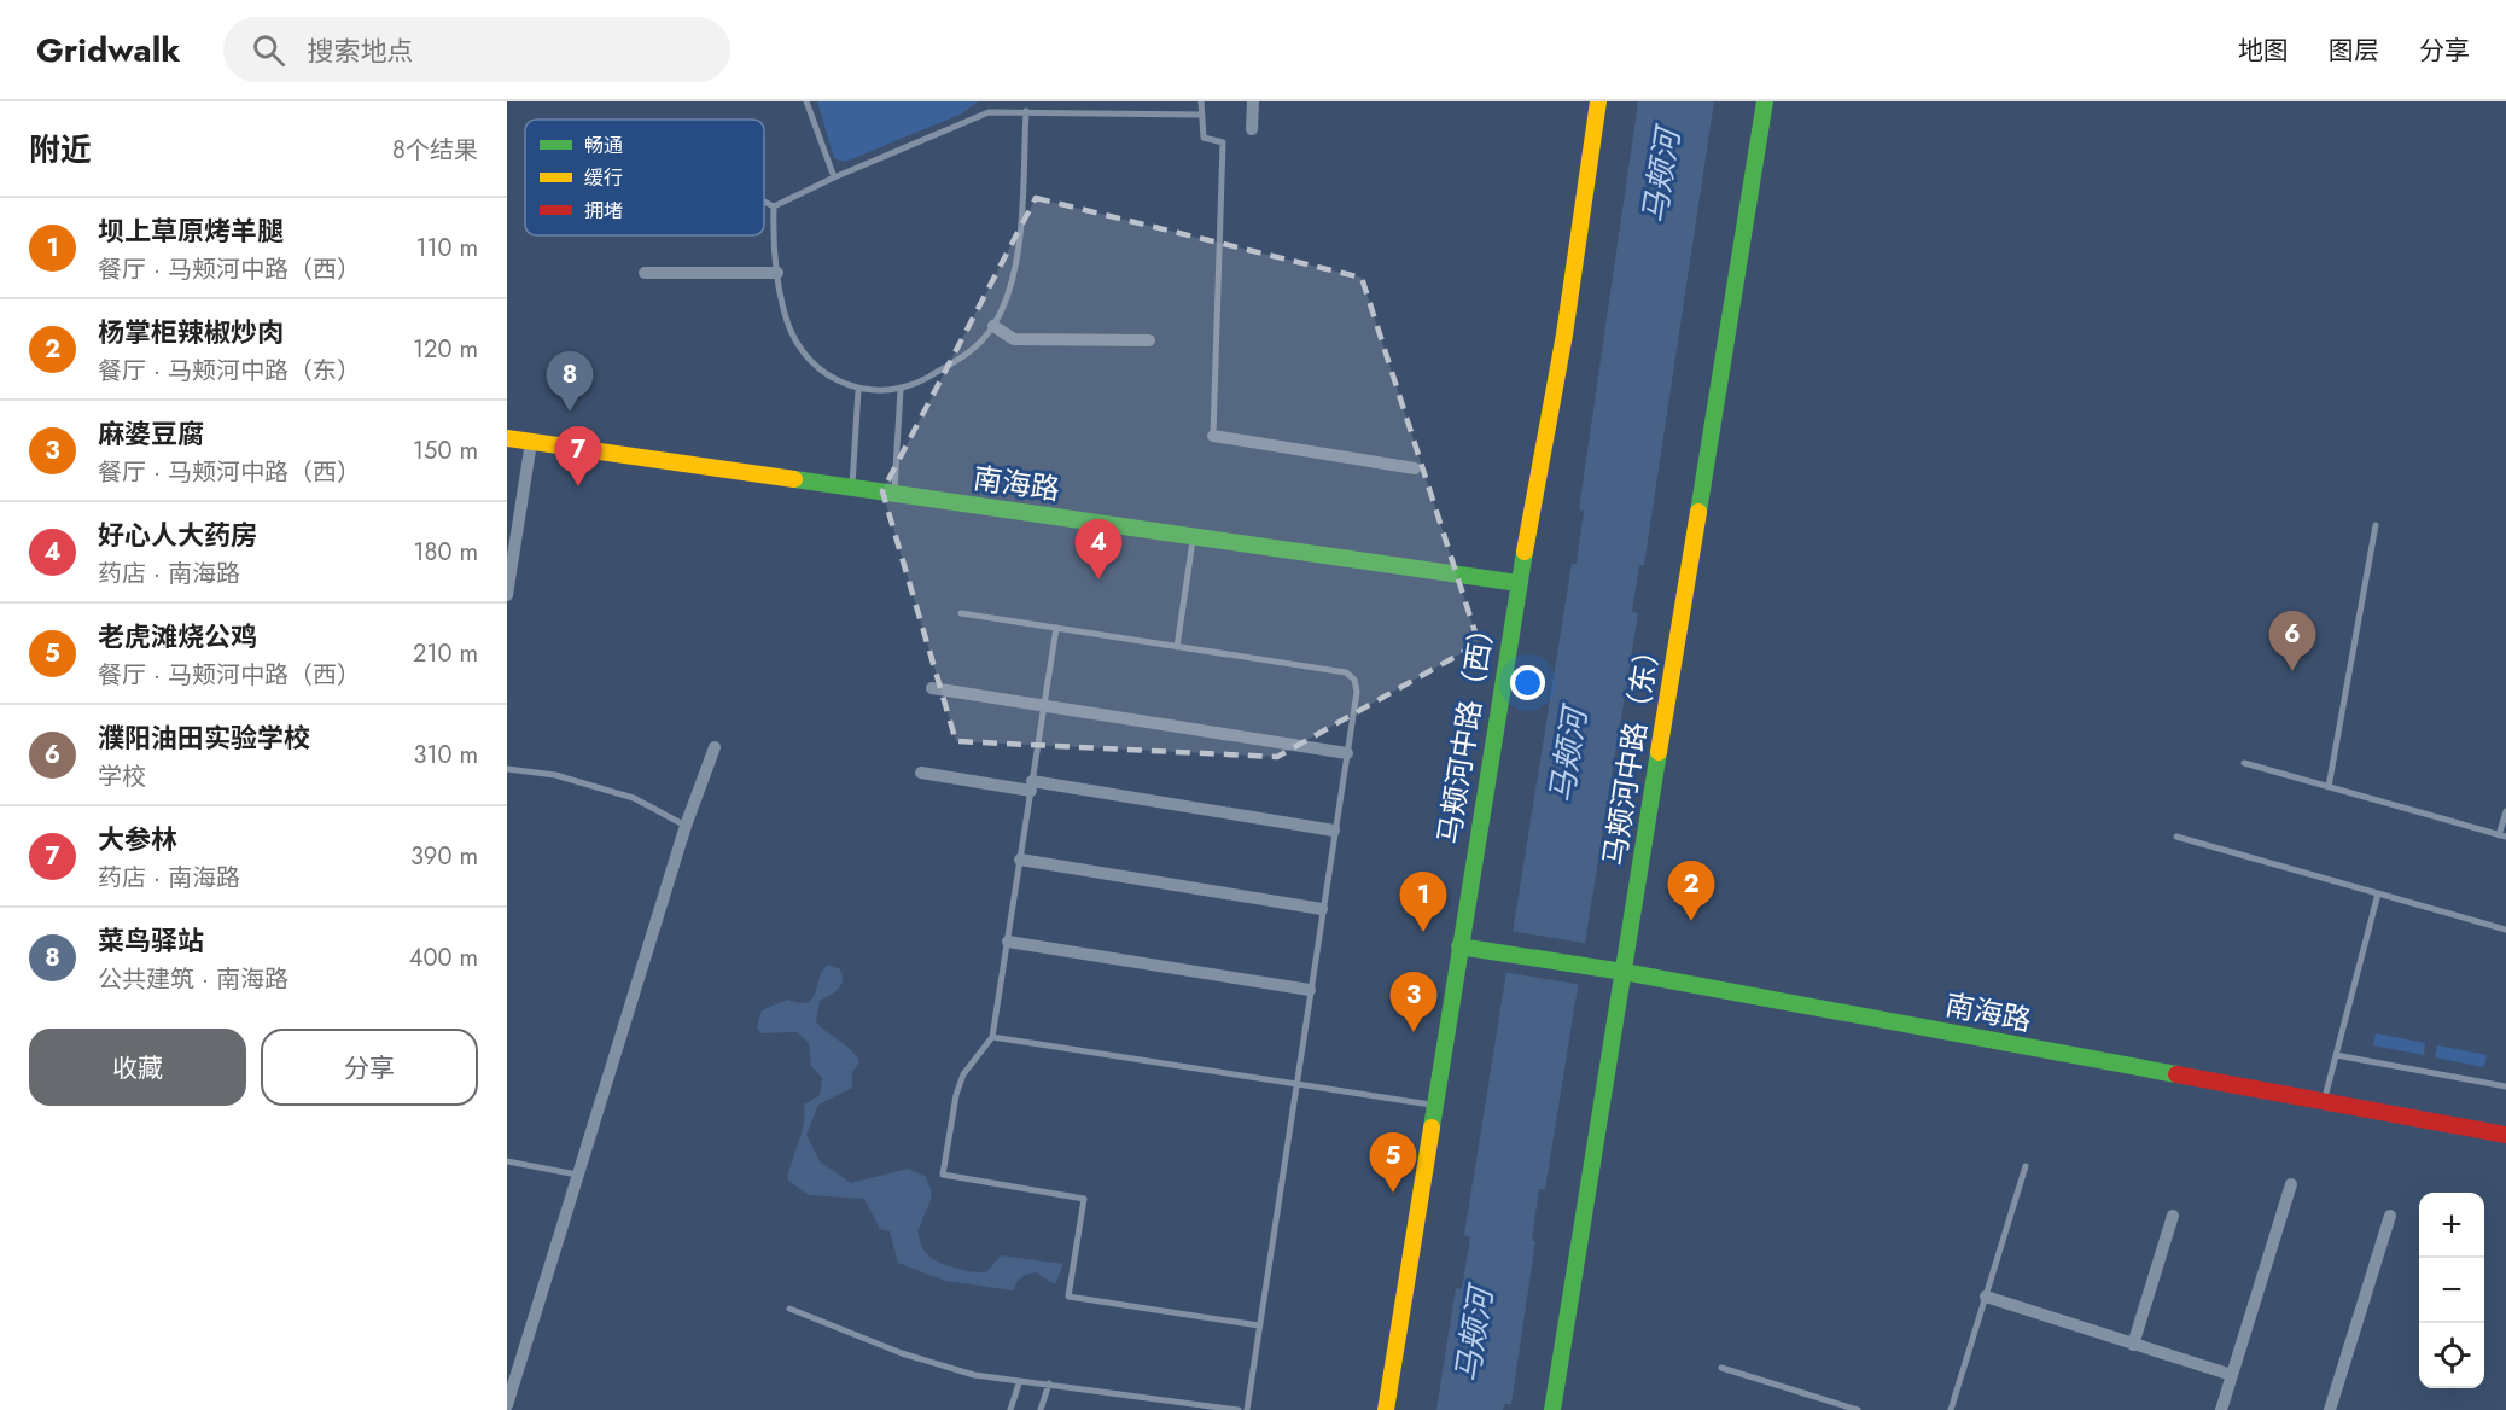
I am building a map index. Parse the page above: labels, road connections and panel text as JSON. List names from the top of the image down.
{
  "streets": {
    "street": ["南海路", "马颊河中路（西）", "马颊河中路（东）"]
  },
  "crossings": [
    ["南海路", "马颊河中路（西）"],
    ["南海路", "马颊河中路（东）"]
  ],
  "water": ["马颊河"],
  "legend": ["畅通", "缓行", "拥堵"],
  "page": {
    "header": "Gridwalk",
    "search": "搜索地点",
    "nav": ["地图", "图层", "分享"],
    "heading": ["附近", "8个结果"],
    "list": [
      {
        "mark": "1",
        "name": "坝上草原烤羊腿",
        "note": "餐厅 · 马颊河中路（西）",
        "value": "110 m"
      },
      {
        "mark": "2",
        "name": "杨掌柜辣椒炒肉",
        "note": "餐厅 · 马颊河中路（东）",
        "value": "120 m"
      },
      {
        "mark": "3",
        "name": "麻婆豆腐",
        "note": "餐厅 · 马颊河中路（西）",
        "value": "150 m"
      },
      {
        "mark": "4",
        "name": "好心人大药房",
        "note": "药店 · 南海路",
        "value": "180 m"
      },
      {
        "mark": "5",
        "name": "老虎滩烧公鸡",
        "note": "餐厅 · 马颊河中路（西）",
        "value": "210 m"
      },
      {
        "mark": "6",
        "name": "濮阳油田实验学校",
        "note": "学校",
        "value": "310 m"
      },
      {
        "mark": "7",
        "name": "大参林",
        "note": "药店 · 南海路",
        "value": "390 m"
      },
      {
        "mark": "8",
        "name": "菜鸟驿站",
        "note": "公共建筑 · 南海路",
        "value": "400 m"
      }
    ],
    "pins": [
      "8",
      "7",
      "4",
      "6",
      "2",
      "1",
      "3",
      "5"
    ],
    "buttons": ["收藏", "分享"],
    "map_buttons": ["+", "−"]
  }
}
